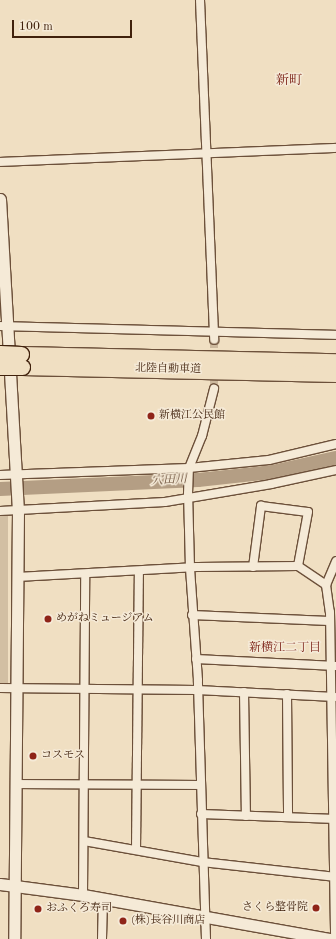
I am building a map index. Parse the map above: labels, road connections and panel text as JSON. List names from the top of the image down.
{
  "streets": {
    "highway": ["北陸自動車道"]
  },
  "districts": ["新町", "新横江二丁目"],
  "water": ["穴田川"],
  "places": [
    "新横江公民館",
    "めがねミュージアム",
    "コスモス",
    "さくら整骨院",
    "おふくろ寿司",
    "(株)長谷川商店"
  ],
  "scale_bar": "100 m"
}
